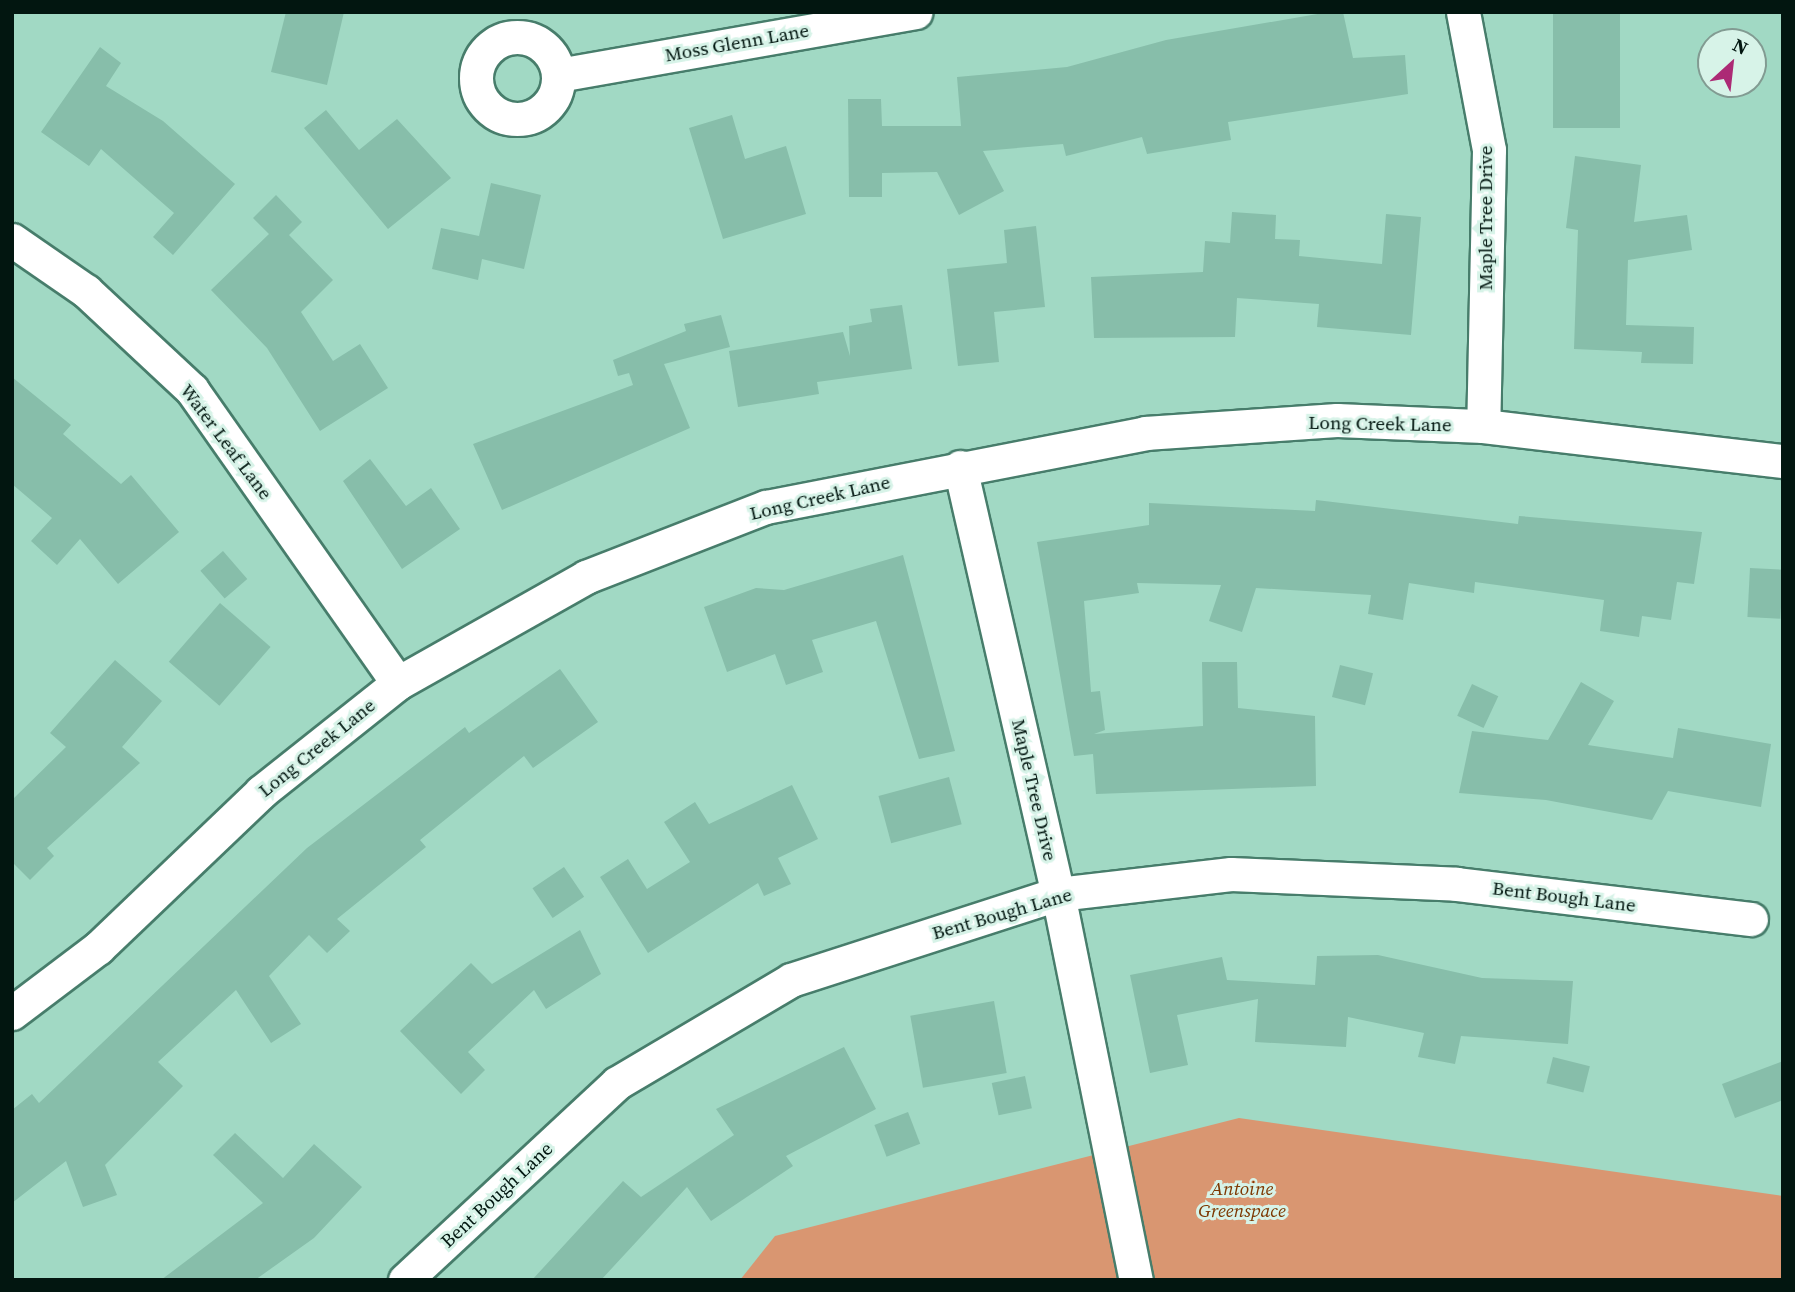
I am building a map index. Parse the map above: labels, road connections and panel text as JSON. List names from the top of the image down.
{
  "streets": {
    "street": [
      "Moss Glenn Lane",
      "Maple Tree Drive",
      "Long Creek Lane",
      "Water Leaf Lane",
      "Bent Bough Lane"
    ]
  },
  "crossings": [
    ["Maple Tree Drive", "Long Creek Lane"],
    ["Maple Tree Drive", "Bent Bough Lane"],
    ["Long Creek Lane", "Water Leaf Lane"]
  ],
  "parks": ["Antoine Greenspace"],
  "north": "top right"
}
